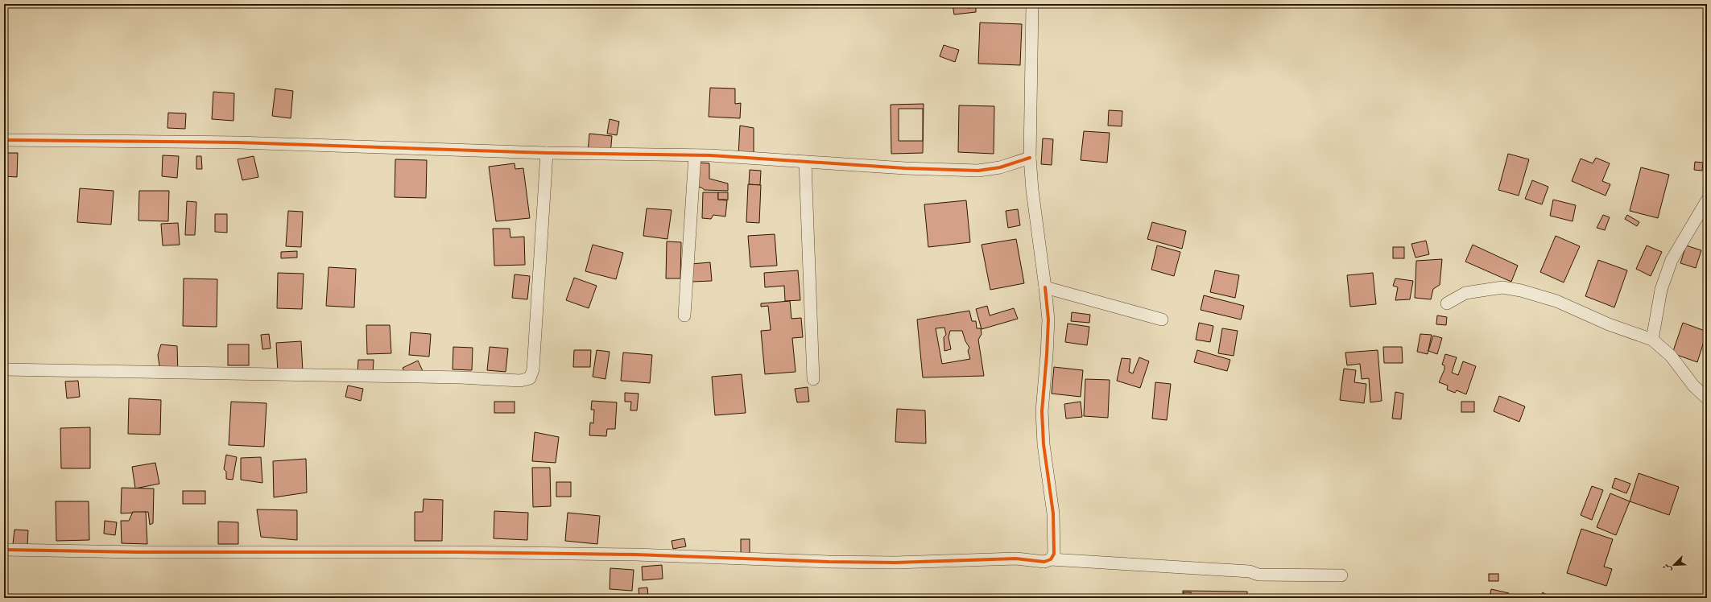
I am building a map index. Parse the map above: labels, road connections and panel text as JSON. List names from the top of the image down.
{
  "north": "bottom left"
}
